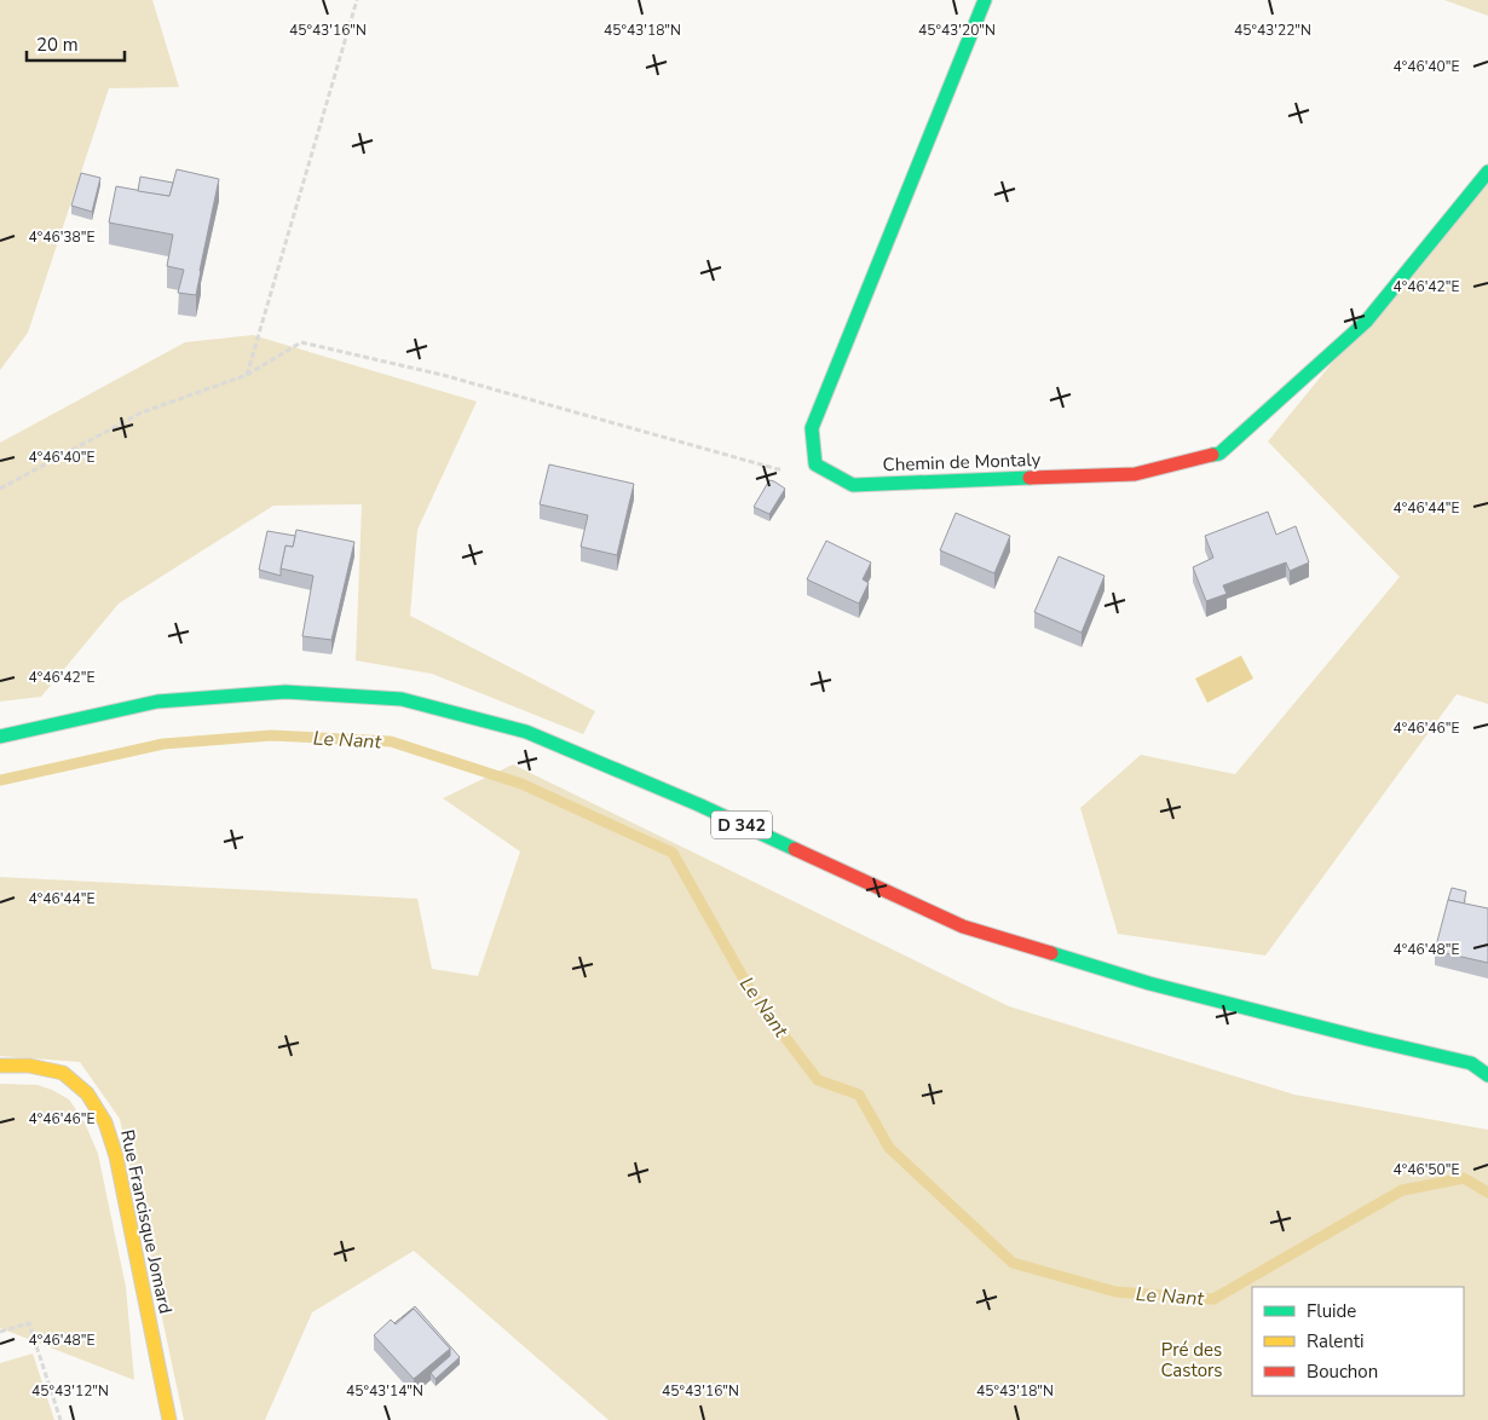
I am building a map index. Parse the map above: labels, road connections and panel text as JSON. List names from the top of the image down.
{
  "streets": {
    "street": ["Chemin de Montaly", "D 342", "Rue Francisque Jomard"]
  },
  "water": ["Le Nant"],
  "parks": ["Pré des Castors"],
  "legend": ["Fluide", "Ralenti", "Bouchon"],
  "scale_bar": "20 m",
  "coordinates": [
    "45°43'16\"N",
    "45°43'18\"N",
    "45°43'20\"N",
    "45°43'22\"N",
    "4°46'40\"E",
    "4°46'38\"E",
    "4°46'42\"E",
    "4°46'44\"E",
    "4°46'46\"E",
    "4°46'48\"E",
    "4°46'50\"E",
    "45°43'12\"N",
    "45°43'14\"N"
  ]
}
